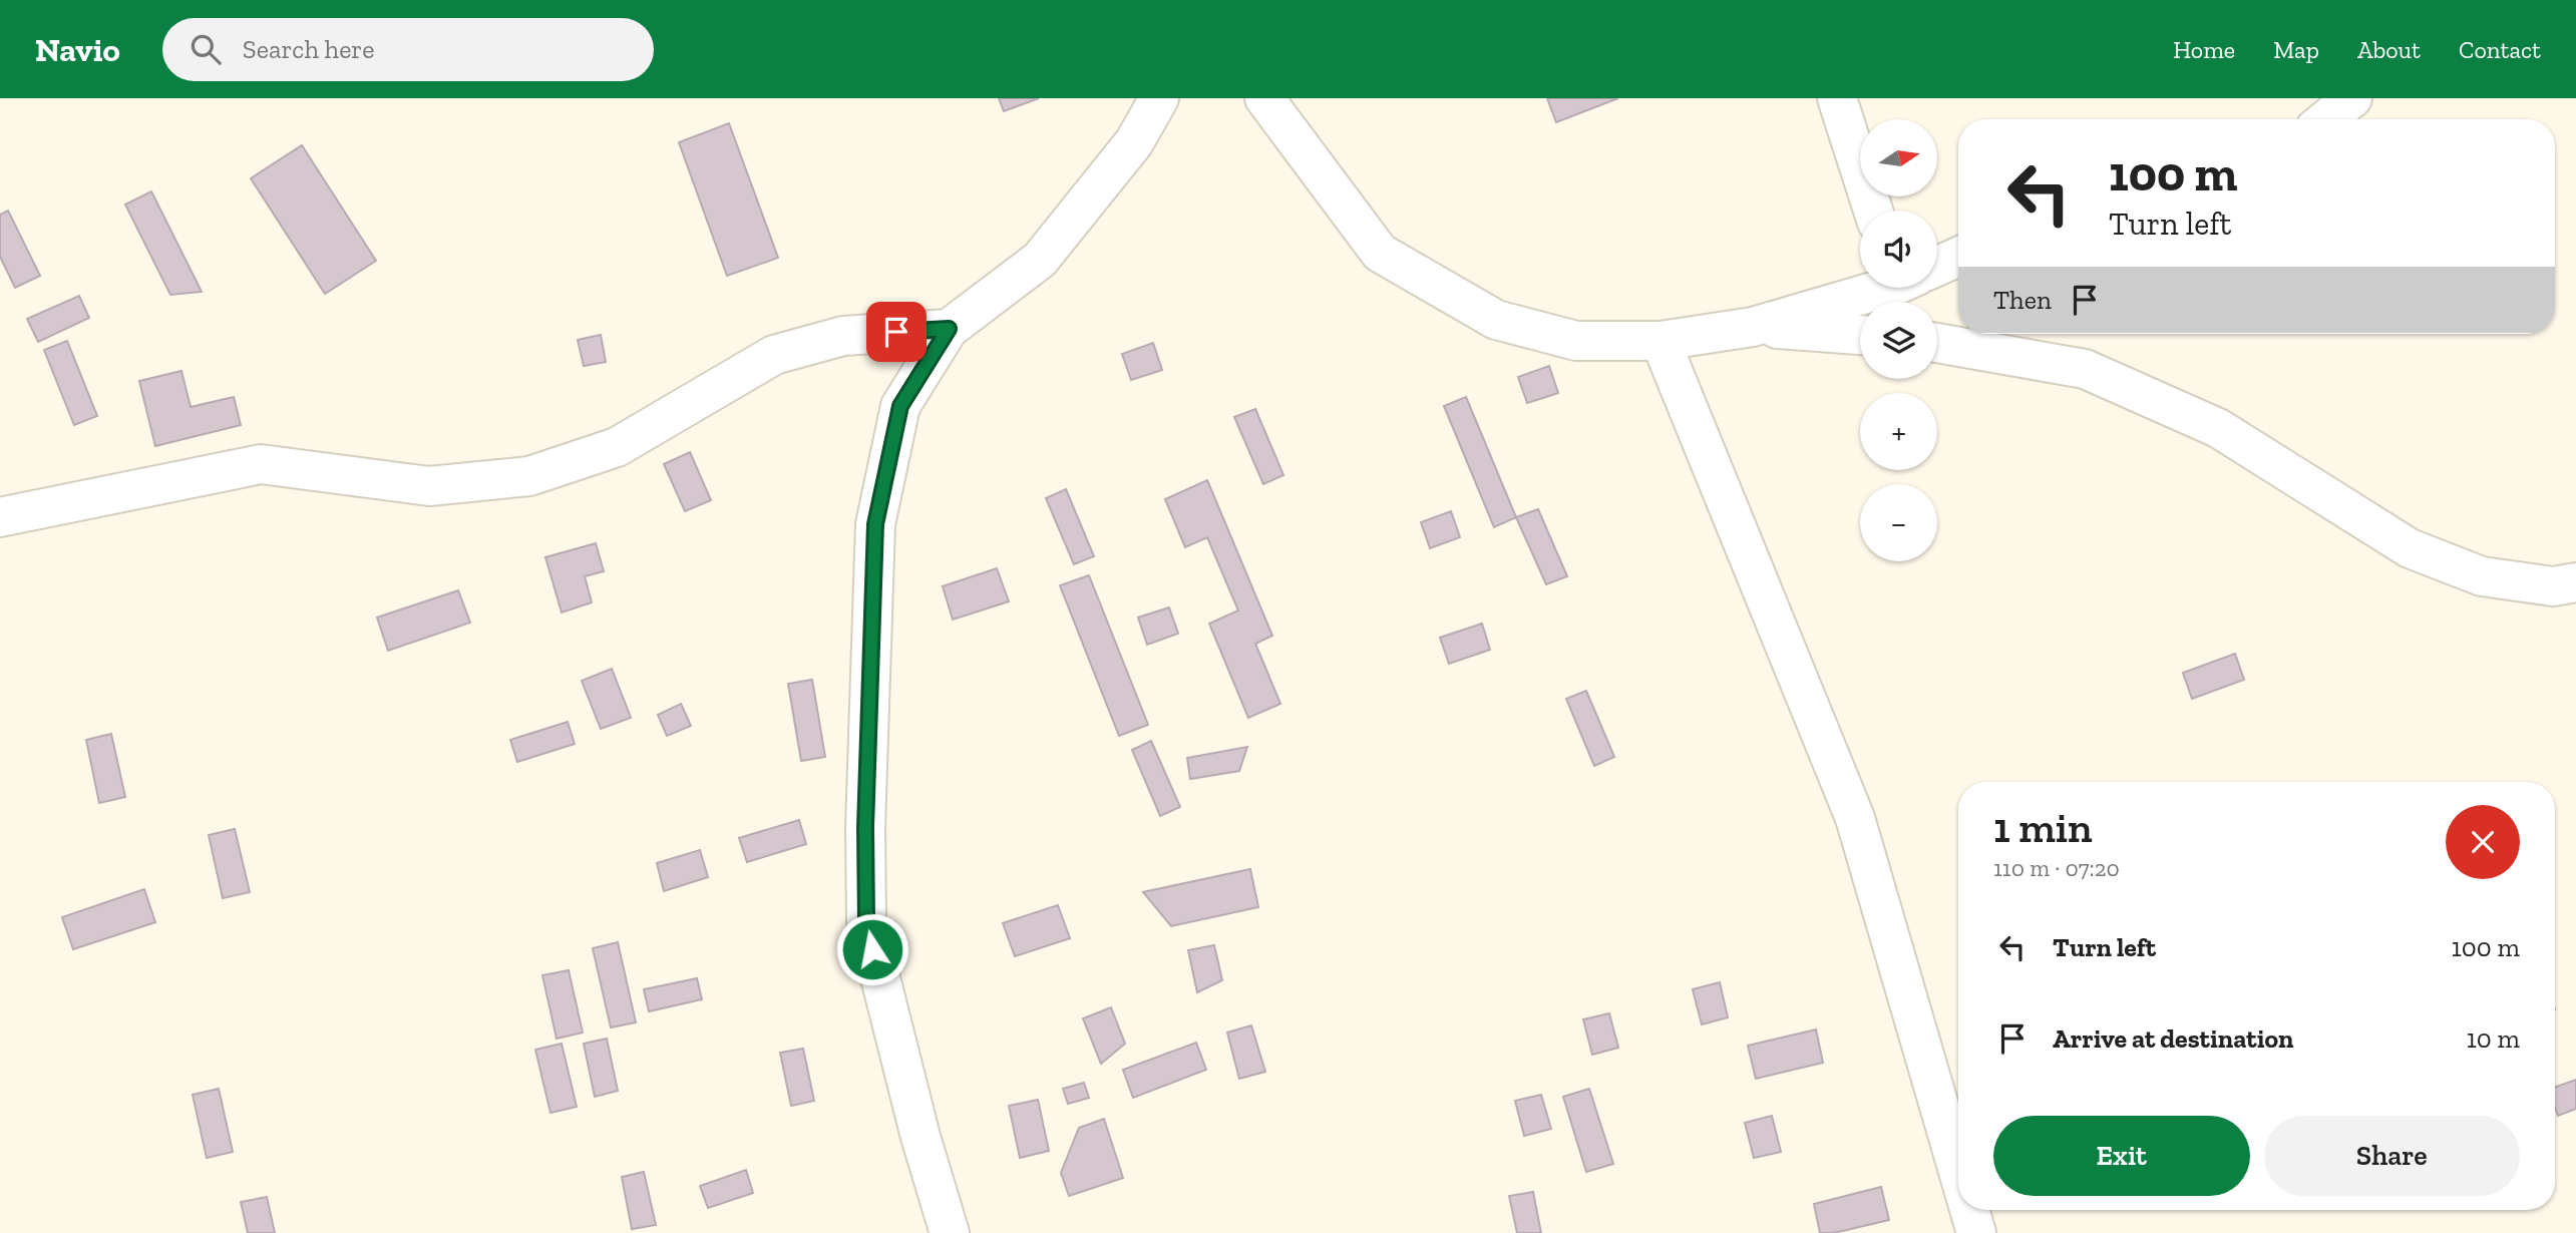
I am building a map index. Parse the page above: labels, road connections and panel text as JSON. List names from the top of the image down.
{
  "north": "right",
  "page": {
    "header": "Navio",
    "search": "Search here",
    "nav": [
      "Home",
      "Map",
      "About",
      "Contact"
    ],
    "map_buttons": ["+", "−"],
    "turn": ["100 m", "Turn left"],
    "then": "Then",
    "heading": ["1 min", "110 m · 07:20"],
    "list": [
      {
        "name": "Turn left",
        "value": "100 m"
      },
      {
        "name": "Arrive at destination",
        "value": "10 m"
      }
    ],
    "buttons": ["Exit", "Share"]
  }
}
